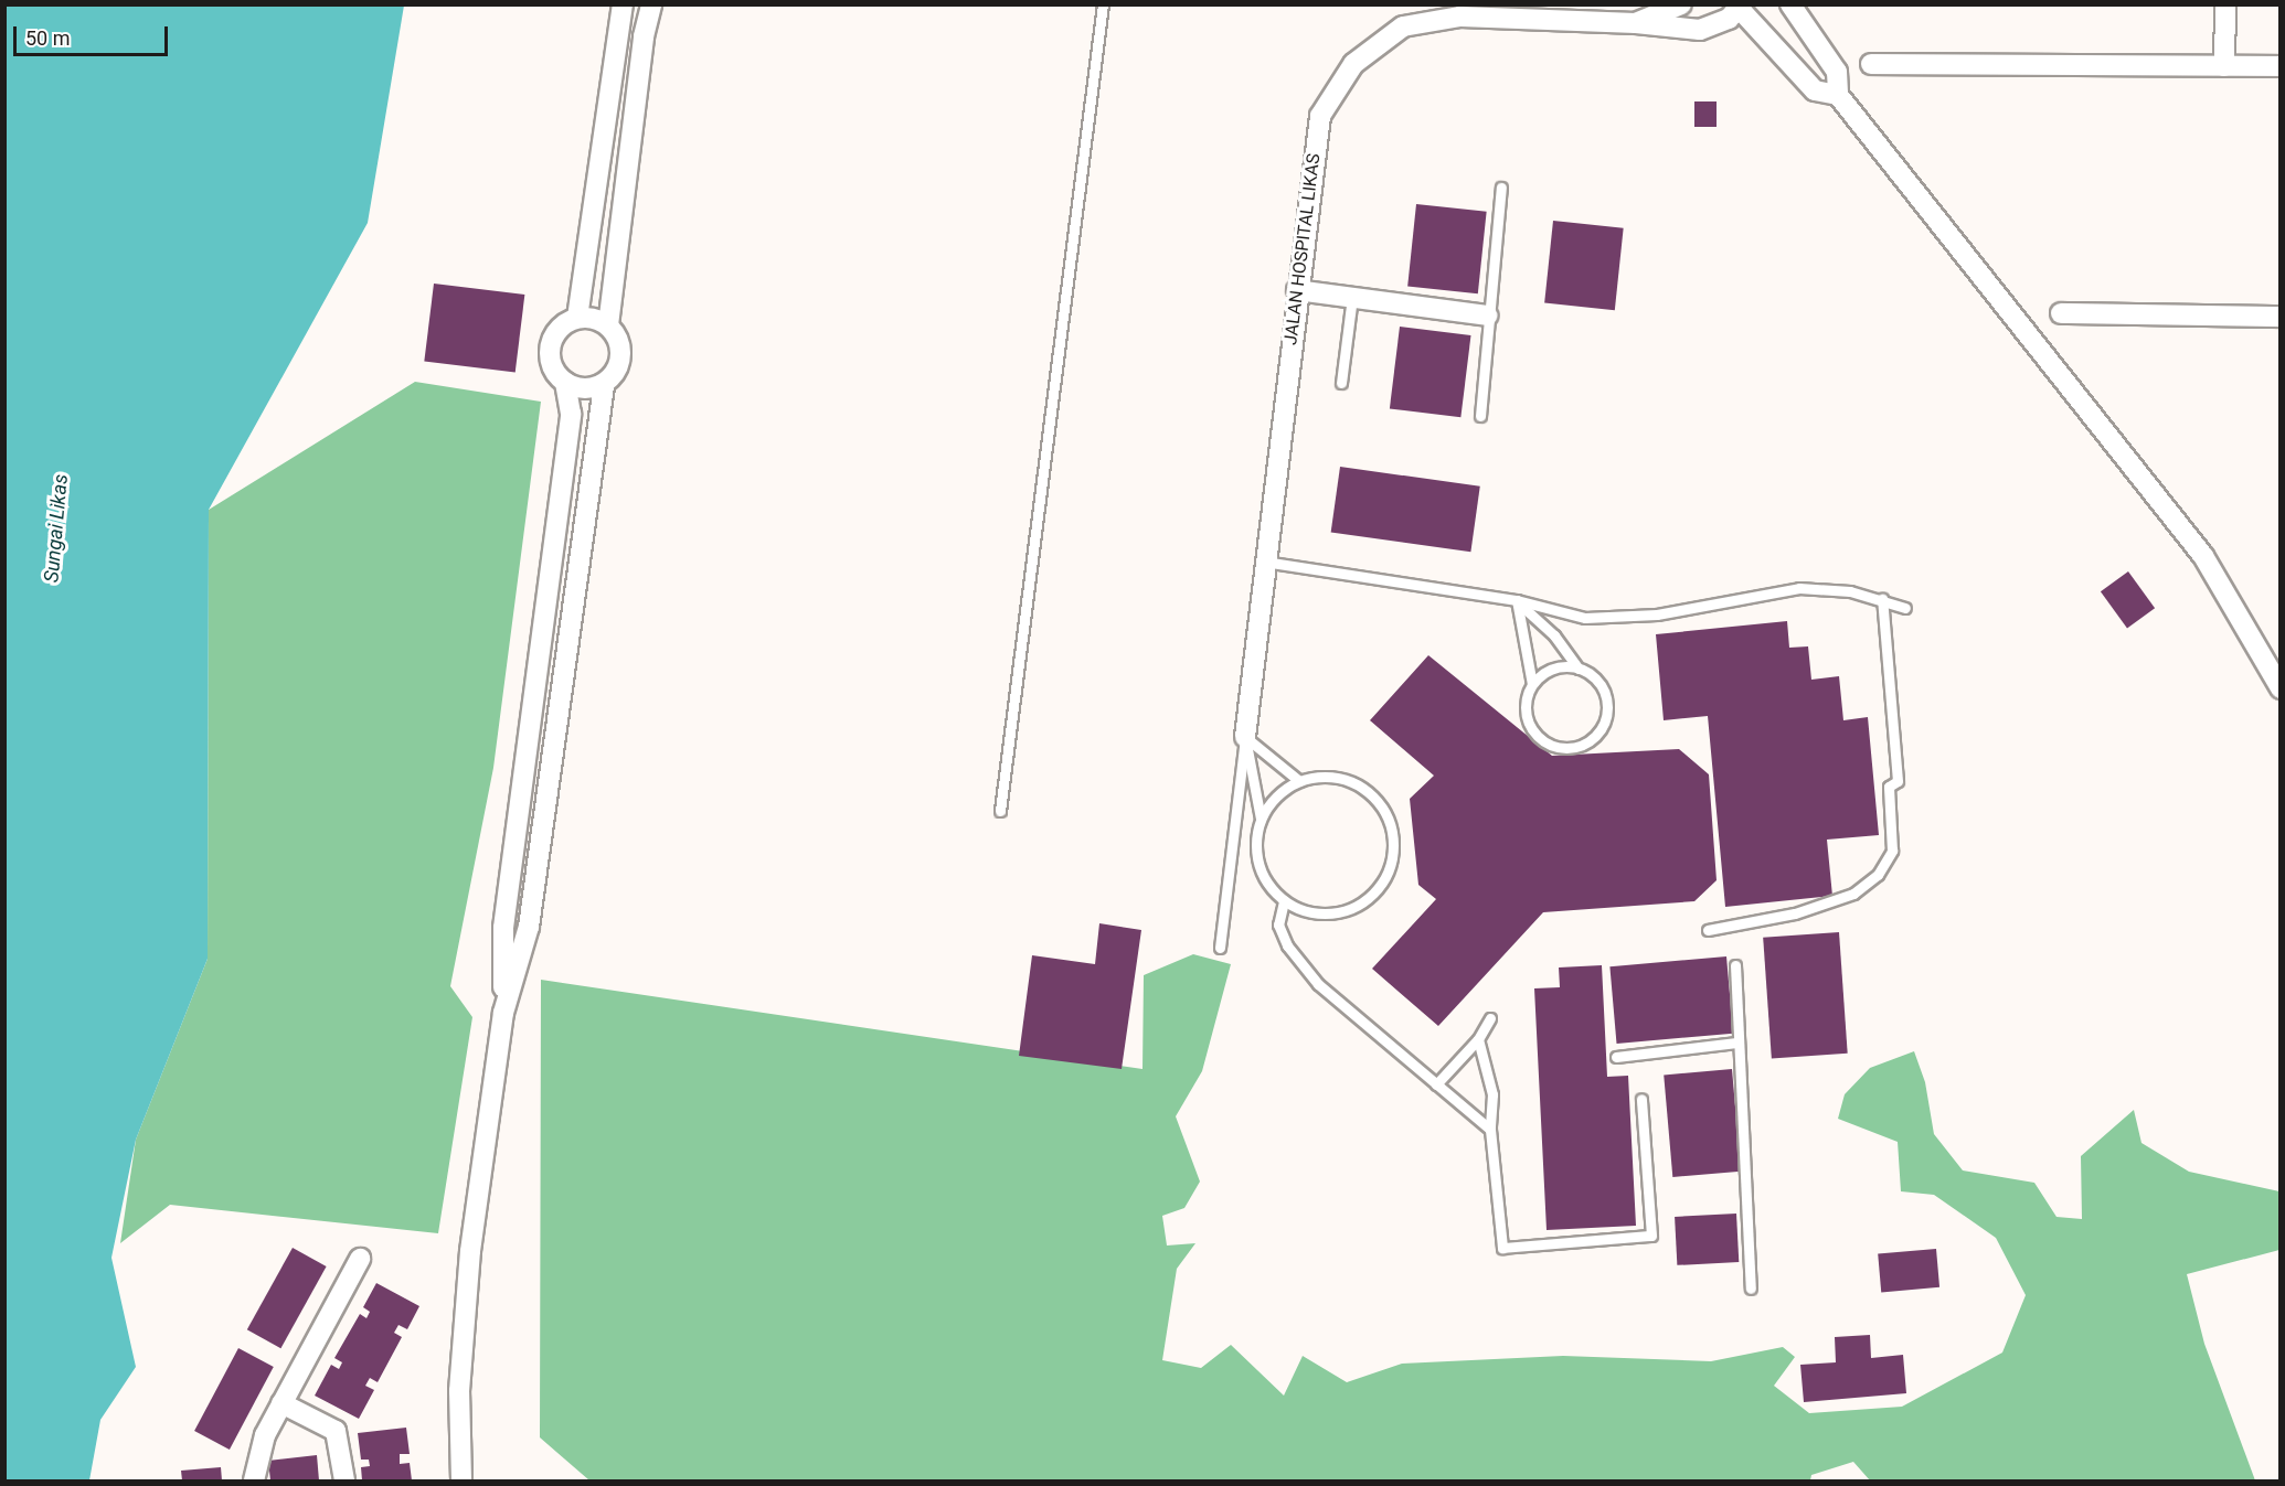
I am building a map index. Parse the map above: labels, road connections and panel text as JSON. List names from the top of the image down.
{
  "streets": {
    "street": ["JALAN HOSPITAL LIKAS"]
  },
  "water": ["Sungai Likas"],
  "scale_bar": "50 m"
}
